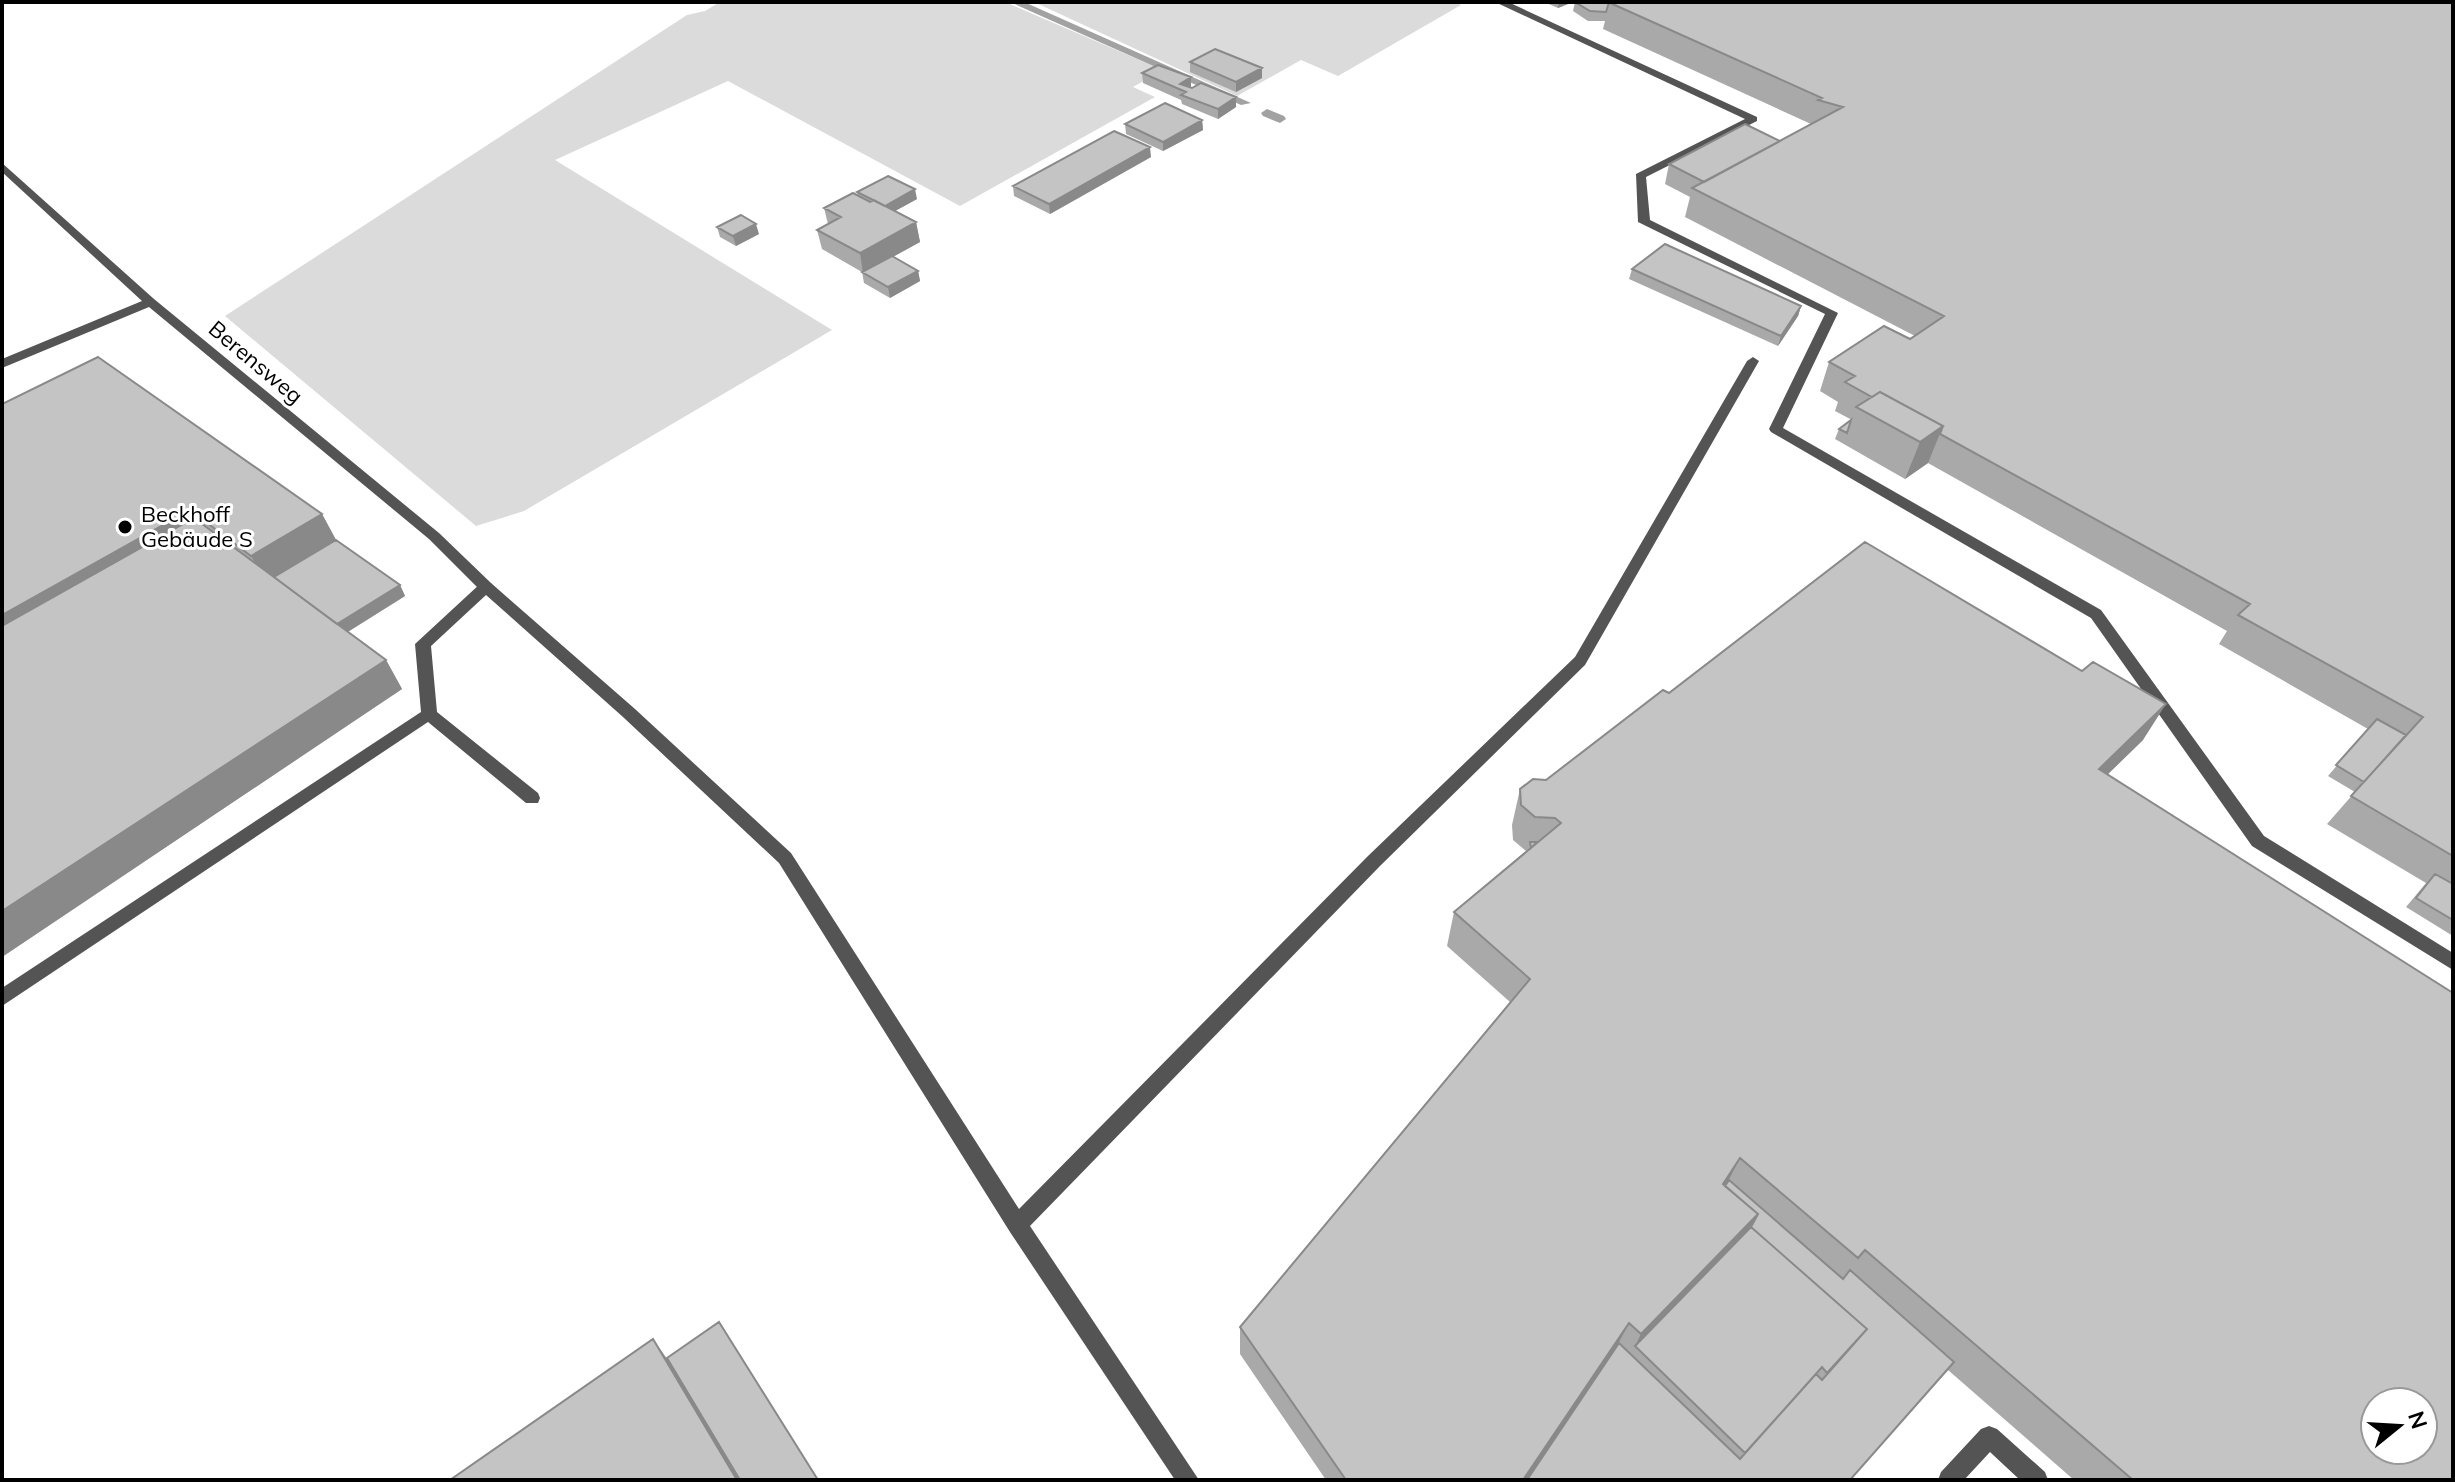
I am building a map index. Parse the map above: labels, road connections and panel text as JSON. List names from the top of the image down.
{
  "streets": {
    "street": ["Berensweg"]
  },
  "places": ["Beckhoff Gebäude S"],
  "north": "right"
}
